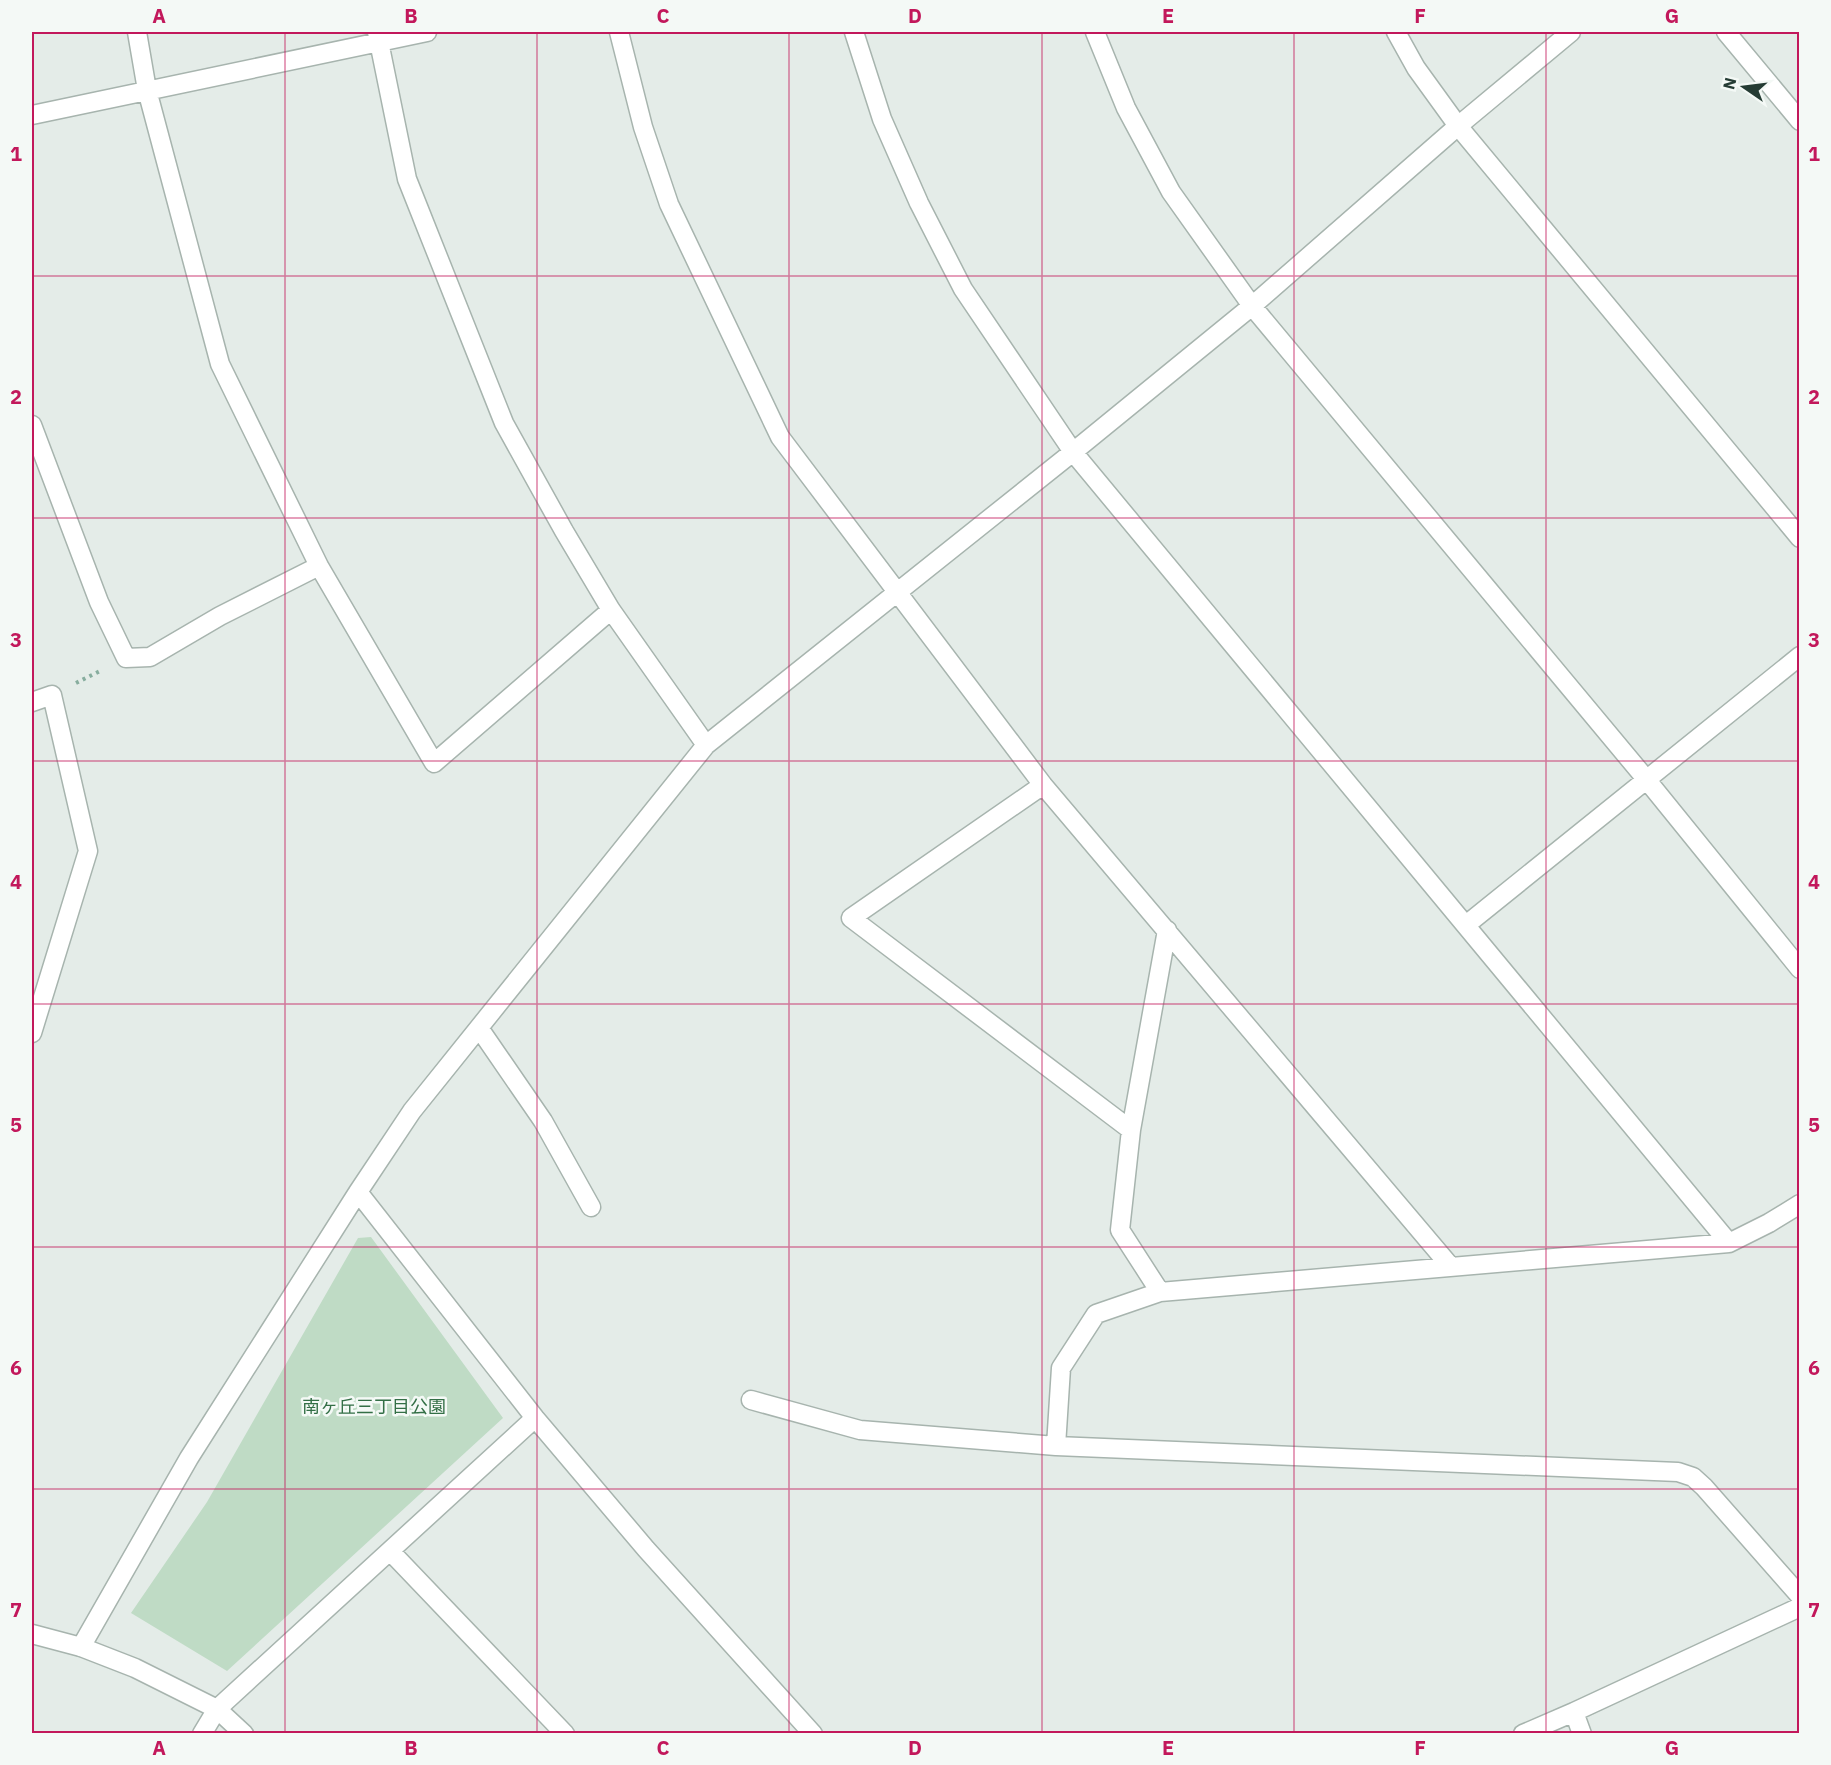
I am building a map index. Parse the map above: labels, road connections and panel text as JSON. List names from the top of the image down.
{
  "parks": ["南ヶ丘三丁目公園"],
  "north": "left",
  "grid": {
    "columns": [
      "A",
      "B",
      "C",
      "D",
      "E",
      "F",
      "G"
    ],
    "rows": [
      "1",
      "2",
      "3",
      "4",
      "5",
      "6",
      "7"
    ]
  }
}
